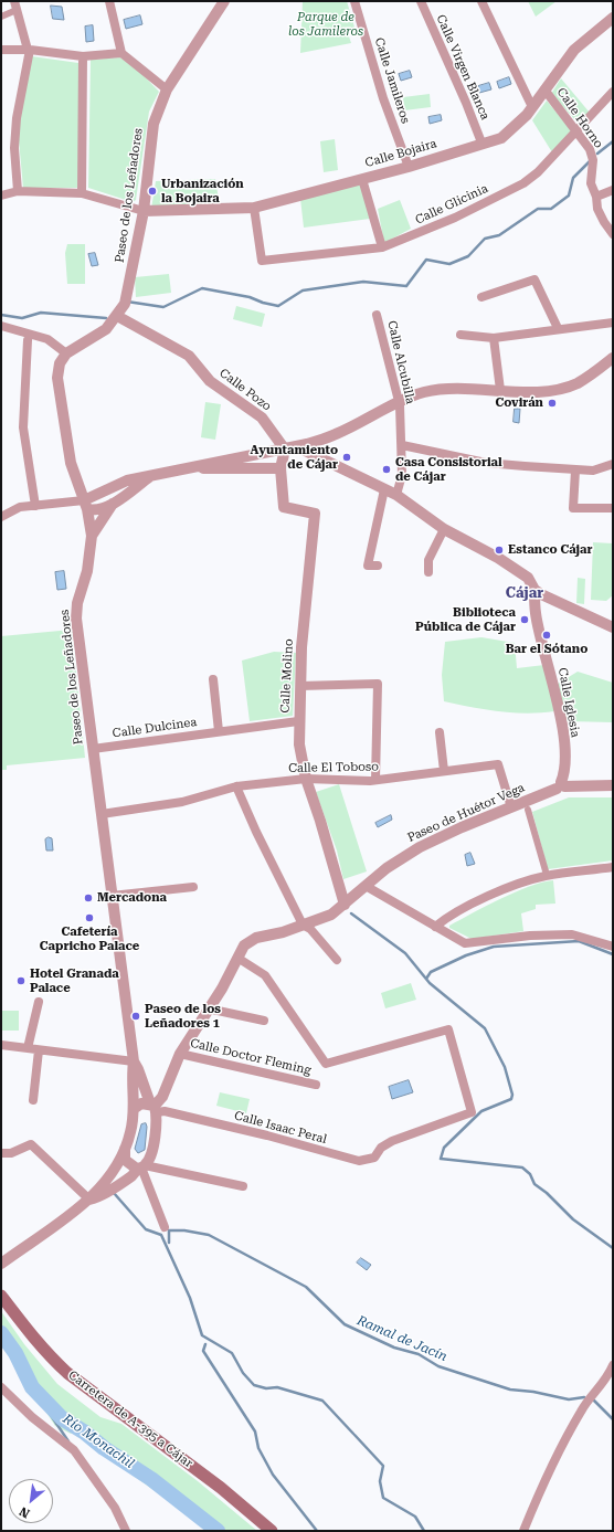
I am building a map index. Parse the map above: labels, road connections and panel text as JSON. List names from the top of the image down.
{
  "streets": {
    "main road": ["Carretera de A-395 a Cájar"],
    "street": [
      "Calle Virgen Blanca",
      "Calle Jamileros",
      "Calle Horno",
      "Calle Bojaira",
      "Paseo de los Leñadores",
      "Calle Glicinia",
      "Calle Alcubilla",
      "Calle Pozo",
      "Calle Molino",
      "Calle Iglesia",
      "Calle Dulcinea",
      "Calle El Toboso",
      "Paseo de Huétor Vega",
      "Calle Doctor Fleming",
      "Calle Isaac Peral"
    ]
  },
  "crossings": [
    ["Calle Virgen Blanca", "Calle Bojaira"],
    ["Calle Jamileros", "Calle Bojaira"],
    ["Calle Horno", "Calle Bojaira"],
    ["Calle Horno", "Calle Glicinia"],
    ["Calle Bojaira", "Paseo de los Leñadores"],
    ["Calle Bojaira", "Calle Glicinia"],
    ["Paseo de los Leñadores", "Calle Pozo"],
    ["Paseo de los Leñadores", "Calle Dulcinea"],
    ["Paseo de los Leñadores", "Calle El Toboso"],
    ["Paseo de los Leñadores", "Paseo de Huétor Vega"],
    ["Paseo de los Leñadores", "Calle Isaac Peral"],
    ["Calle Molino", "Calle Dulcinea"],
    ["Calle Molino", "Calle El Toboso"],
    ["Calle Molino", "Paseo de Huétor Vega"],
    ["Calle Iglesia", "Paseo de Huétor Vega"],
    ["Calle El Toboso", "Paseo de Huétor Vega"],
    ["Paseo de Huétor Vega", "Calle Doctor Fleming"],
    ["Paseo de Huétor Vega", "Calle Isaac Peral"]
  ],
  "districts": ["Cájar"],
  "water": ["Ramal de Jacín", "Río Monachil"],
  "parks": ["Parque de los Jamileros"],
  "places": [
    "Urbanización la Bojaira",
    "Covirán",
    "Ayuntamiento de Cájar",
    "Casa Consistorial de Cájar",
    "Estanco Cájar",
    "Biblioteca Pública de Cájar",
    "Bar el Sótano",
    "Mercadona",
    "Cafetería Capricho Palace",
    "Hotel Granada Palace",
    "Paseo de los Leñadores 1"
  ],
  "north": "bottom left"
}
